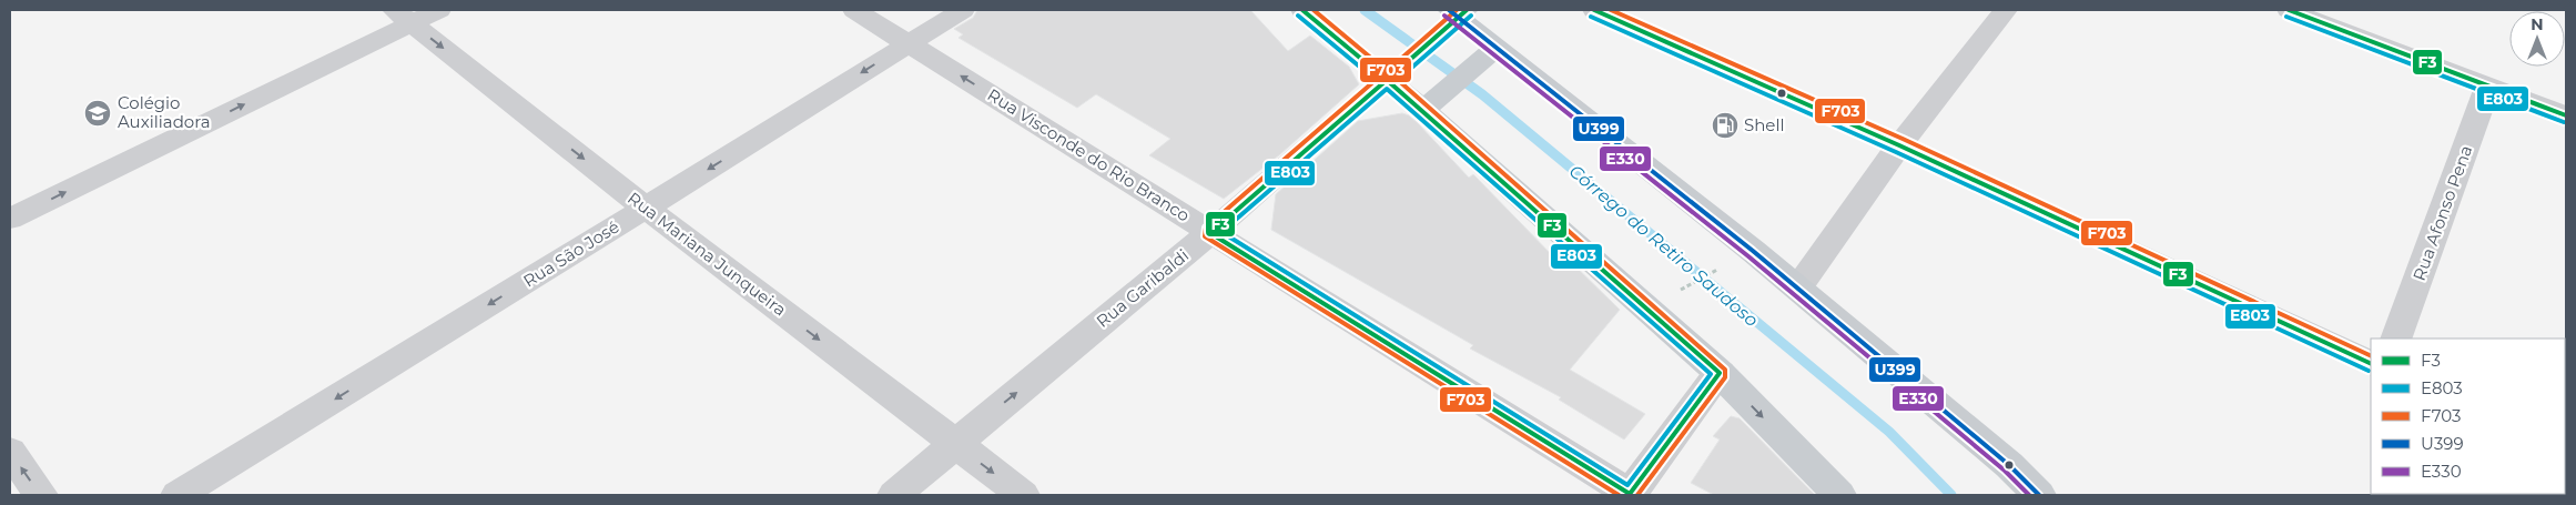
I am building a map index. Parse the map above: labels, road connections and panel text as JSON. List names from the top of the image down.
{
  "streets": {
    "street": [
      "Rua Visconde do Rio Branco",
      "Rua Afonso Pena",
      "Rua São José",
      "Rua Mariana Junqueira",
      "Rua Garibaldi"
    ]
  },
  "crossings": [
    ["Rua Visconde do Rio Branco", "Rua São José"],
    ["Rua Visconde do Rio Branco", "Rua Garibaldi"],
    ["Rua São José", "Rua Mariana Junqueira"],
    ["Rua Mariana Junqueira", "Rua Garibaldi"]
  ],
  "one_way": [
    "Rua Visconde do Rio Branco",
    "Rua São José",
    "Rua Mariana Junqueira",
    "Rua Garibaldi"
  ],
  "water": ["Córrego do Retiro Saudoso"],
  "places": {
    "school or university": ["Colégio Auxiliadora"],
    "fuel station": ["Shell"]
  },
  "lines": [
    "transit line F3",
    "transit line F703",
    "transit line U399",
    "transit line E803",
    "transit line E330"
  ],
  "legend": [
    "F3",
    "E803",
    "F703",
    "U399",
    "E330"
  ],
  "north": "top"
}
